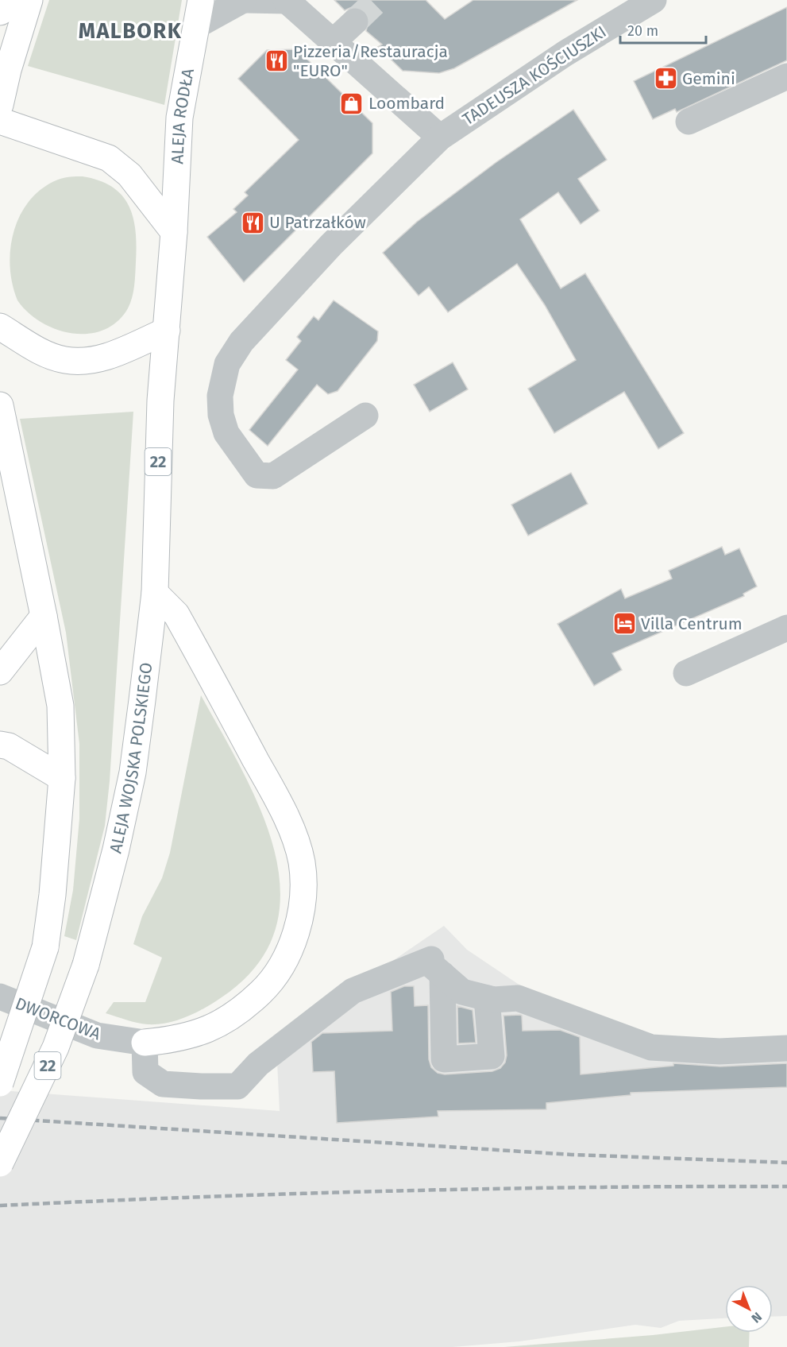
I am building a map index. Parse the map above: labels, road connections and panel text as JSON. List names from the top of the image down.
{
  "streets": {
    "main road": ["ALEJA RODŁA", "22", "ALEJA WOJSKA POLSKIEGO"],
    "street": ["TADEUSZA KOŚCIUSZKI", "DWORCOWA"]
  },
  "crossings": [
    ["ALEJA RODŁA", "22"],
    ["22", "ALEJA WOJSKA POLSKIEGO"]
  ],
  "districts": ["MALBORK"],
  "places": {
    "restaurant": ["Pizzeria/Restauracja \"EURO\"", "U Patrzałków"],
    "pharmacy": ["Gemini"],
    "shop": ["Loombard"],
    "hotel": ["Villa Centrum"]
  },
  "scale_bar": "20 m",
  "north": "bottom right"
}
